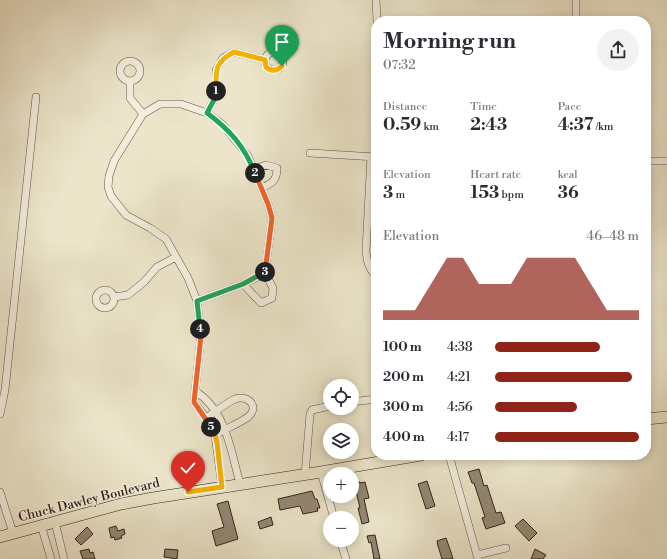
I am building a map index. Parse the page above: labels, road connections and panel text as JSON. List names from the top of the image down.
{
  "streets": {
    "main road": ["Chuck Dawley Boulevard"]
  },
  "page": {
    "heading": ["Morning run", "07:32"],
    "pins": [
      "1",
      "2",
      "3",
      "4",
      "5"
    ],
    "stats": [
      ["Distance", "0.59 km"],
      ["Time", "2:43"],
      ["Pace", "4:37 /km"],
      ["Elevation", "3 m"],
      ["Heart rate", "153 bpm"],
      ["kcal", "36"]
    ],
    "chart": ["Elevation", "46–48 m"],
    "list": [
      {
        "name": "100 m",
        "note": "4:38"
      },
      {
        "name": "200 m",
        "note": "4:21"
      },
      {
        "name": "300 m",
        "note": "4:56"
      },
      {
        "name": "400 m",
        "note": "4:17"
      }
    ],
    "map_buttons": ["+", "−"]
  }
}
